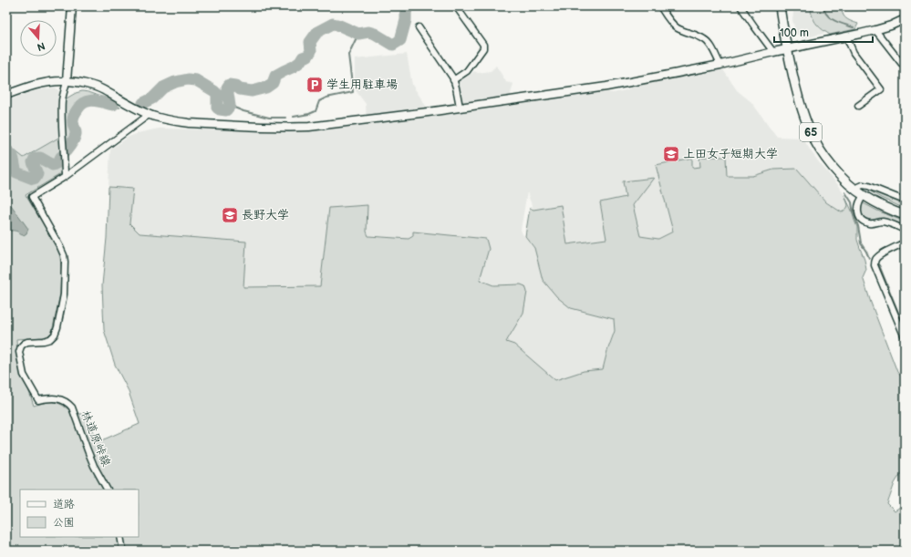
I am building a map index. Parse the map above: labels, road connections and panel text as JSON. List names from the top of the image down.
{
  "streets": {
    "main road": ["65"],
    "street": ["林道原峠線"]
  },
  "places": {
    "parking": ["学生用駐車場"],
    "school or university": ["上田女子短期大学", "長野大学"]
  },
  "legend": ["道路", "公園"],
  "scale_bar": "100 m",
  "north": "bottom"
}
